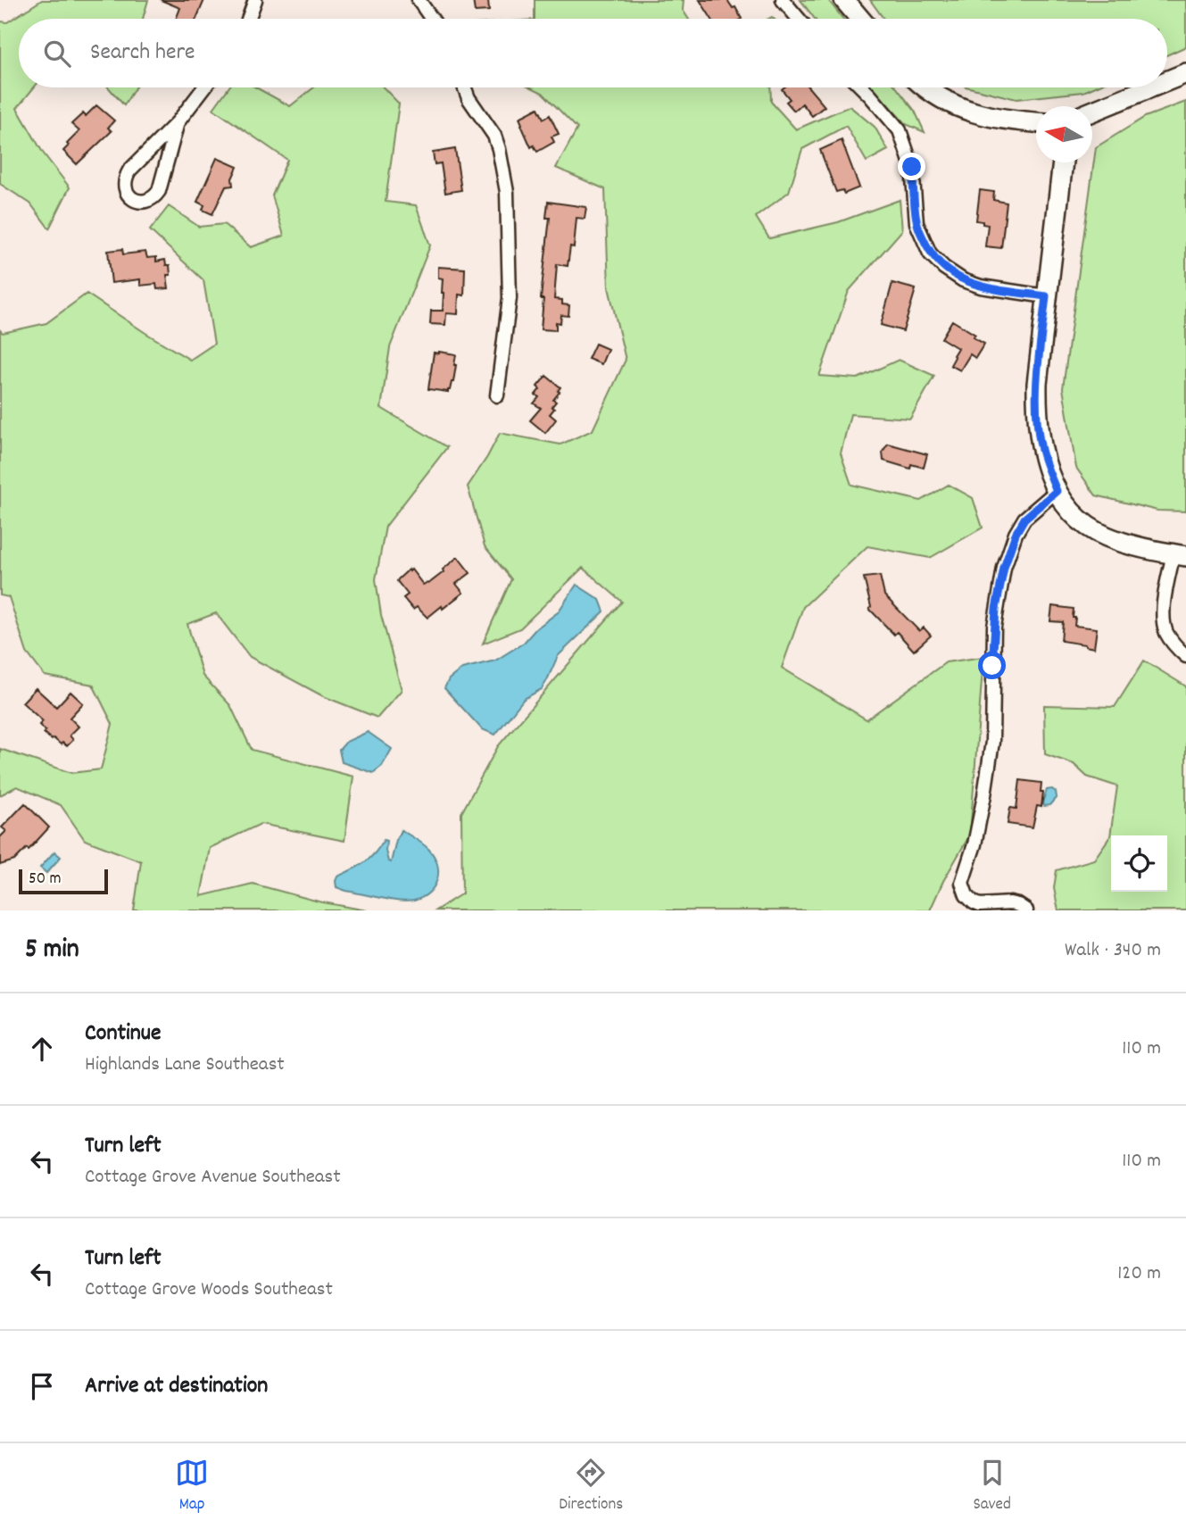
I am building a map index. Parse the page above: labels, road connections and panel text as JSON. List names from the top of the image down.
{
  "scale_bar": "50 m",
  "north": "left",
  "page": {
    "search": "Search here",
    "scale": "50 m",
    "heading": ["5 min", "Walk · 340 m"],
    "list": [
      ["Continue", "Highlands Lane Southeast", "110 m"],
      ["Turn left", "Cottage Grove Avenue Southeast", "110 m"],
      ["Turn left", "Cottage Grove Woods Southeast", "120 m"],
      "Arrive at destination"
    ],
    "nav": ["Map", "Directions", "Saved"]
  }
}
